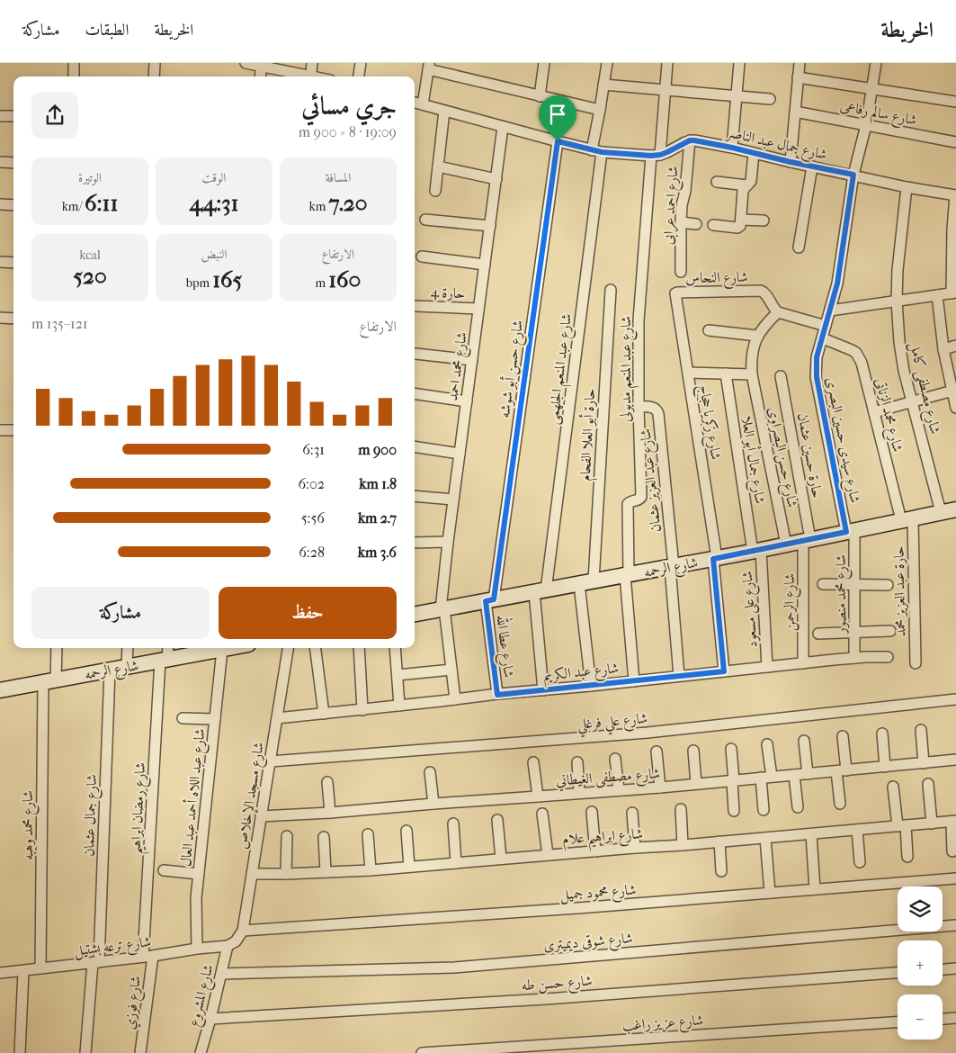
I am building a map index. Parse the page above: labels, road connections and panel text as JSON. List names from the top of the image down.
{
  "streets": {
    "street": [
      "شارع سالم رفاعى",
      "شارع جمال عبد الناصر",
      "شارع احمد عرابى",
      "شارع النحاس",
      "حارة 4",
      "شارع محمد احمد",
      "شارع حسن أبو شوشه",
      "شارع عبد المنعم الجلهمى",
      "شارع عبد المنعم مدبولى",
      "شارع مصطفى كامل",
      "شارع محمد الزناتى",
      "شارع زكريا حجاج",
      "حارة أبو العلا الفحام",
      "شارع سيدى حسين البصرى",
      "حارة حسين عثمان",
      "شارع حسن البصراوى",
      "شارع جمال أبو العلا",
      "شارع عبد العزيز عثمان",
      "شارع الرحمه",
      "حارة عبد العزيز محمد",
      "شارع محمد منصور",
      "شارع الرحمن",
      "شارع على مسعود",
      "شارع عطا الله",
      "شارع عبد الكريم",
      "شارع علي فرغلي",
      "شارع مصطفى الغيطاني",
      "شارع مسجد الإخلاص",
      "شارع عبد اللاه أحمد عبد العال",
      "شارع رمضان ابراهيم",
      "شارع جمال عثمان",
      "شارع محمد وهبه",
      "شارع ابراهيم علام",
      "شارع محمود جميل",
      "شارع شوقى ديميترى",
      "شارع ترعه بشتيل",
      "شارع حسن طه",
      "شارع المشروع",
      "شارع فوزي",
      "شارع عزيز راغب"
    ]
  },
  "crossings": [
    ["شارع سالم رفاعى", "شارع سيدى حسين البصرى"],
    ["شارع جمال عبد الناصر", "شارع احمد عرابى"],
    ["شارع جمال عبد الناصر", "شارع مصطفى كامل"],
    ["شارع جمال عبد الناصر", "شارع سيدى حسين البصرى"],
    ["شارع النحاس", "شارع زكريا حجاج"],
    ["حارة 4", "شارع محمد احمد"],
    ["شارع محمد احمد", "شارع الرحمه"],
    ["شارع محمد احمد", "شارع عبد الكريم"],
    ["شارع حسن أبو شوشه", "شارع الرحمه"],
    ["شارع حسن أبو شوشه", "شارع عطا الله"],
    ["شارع عبد المنعم الجلهمى", "شارع الرحمه"],
    ["شارع عبد المنعم الجلهمى", "شارع عبد الكريم"],
    ["شارع عبد المنعم مدبولى", "شارع عبد العزيز عثمان"],
    ["شارع عبد المنعم مدبولى", "شارع الرحمه"],
    ["شارع مصطفى كامل", "شارع الرحمه"],
    ["شارع محمد الزناتى", "شارع سيدى حسين البصرى"],
    ["شارع محمد الزناتى", "شارع الرحمه"],
    ["شارع محمد الزناتى", "حارة عبد العزيز محمد"],
    ["شارع زكريا حجاج", "شارع الرحمه"],
    ["شارع زكريا حجاج", "شارع عبد الكريم"],
    ["حارة أبو العلا الفحام", "شارع الرحمه"],
    ["حارة أبو العلا الفحام", "شارع عبد الكريم"],
    ["شارع سيدى حسين البصرى", "شارع الرحمه"],
    ["شارع سيدى حسين البصرى", "شارع محمد منصور"],
    ["حارة حسين عثمان", "شارع الرحمه"],
    ["حارة حسين عثمان", "شارع الرحمن"],
    ["شارع حسن البصراوى", "شارع الرحمه"],
    ["شارع جمال أبو العلا", "شارع الرحمه"],
    ["شارع جمال أبو العلا", "شارع على مسعود"],
    ["شارع عبد العزيز عثمان", "شارع الرحمه"],
    ["شارع عبد العزيز عثمان", "شارع عبد الكريم"],
    ["شارع الرحمه", "حارة عبد العزيز محمد"],
    ["شارع الرحمه", "شارع محمد منصور"],
    ["شارع الرحمه", "شارع الرحمن"],
    ["شارع الرحمه", "شارع على مسعود"],
    ["شارع الرحمه", "شارع عطا الله"],
    ["شارع الرحمه", "شارع عبد اللاه أحمد عبد العال"],
    ["شارع الرحمه", "شارع رمضان ابراهيم"],
    ["شارع الرحمه", "شارع جمال عثمان"],
    ["شارع الرحمه", "شارع محمد وهبه"],
    ["شارع محمد منصور", "شارع عبد الكريم"],
    ["شارع الرحمن", "شارع عبد الكريم"],
    ["شارع على مسعود", "شارع عبد الكريم"],
    ["شارع عطا الله", "شارع عبد الكريم"],
    ["شارع عبد الكريم", "شارع مسجد الإخلاص"],
    ["شارع علي فرغلي", "شارع مسجد الإخلاص"],
    ["شارع مصطفى الغيطاني", "شارع مسجد الإخلاص"],
    ["شارع مسجد الإخلاص", "شارع ابراهيم علام"],
    ["شارع مسجد الإخلاص", "شارع محمود جميل"],
    ["شارع عبد اللاه أحمد عبد العال", "شارع ترعه بشتيل"],
    ["شارع رمضان ابراهيم", "شارع ترعه بشتيل"],
    ["شارع رمضان ابراهيم", "شارع فوزي"],
    ["شارع جمال عثمان", "شارع ترعه بشتيل"],
    ["شارع محمد وهبه", "شارع ترعه بشتيل"],
    ["شارع شوقى ديميترى", "شارع المشروع"],
    ["شارع ترعه بشتيل", "شارع المشروع"],
    ["شارع ترعه بشتيل", "شارع فوزي"],
    ["شارع حسن طه", "شارع المشروع"]
  ],
  "page": {
    "header": "الخريطة",
    "nav": ["الخريطة", "الطبقات", "مشاركة"],
    "heading": ["جري مسائي", "19:09 · 8 × 900 m"],
    "stats": [
      ["المسافة", "7.20 km"],
      ["الوقت", "44:31"],
      ["الوتيرة", "6:11 /km"],
      ["الارتفاع", "160 m"],
      ["النبض", "165 bpm"],
      ["kcal", "520"]
    ],
    "chart": ["الارتفاع", "121–135 m"],
    "list": [
      {
        "name": "900 m",
        "note": "6:31"
      },
      {
        "name": "1.8 km",
        "note": "6:02"
      },
      {
        "name": "2.7 km",
        "note": "5:56"
      },
      {
        "name": "3.6 km",
        "note": "6:28"
      }
    ],
    "buttons": ["حفظ", "مشاركة"],
    "map_buttons": ["+", "−"]
  }
}
